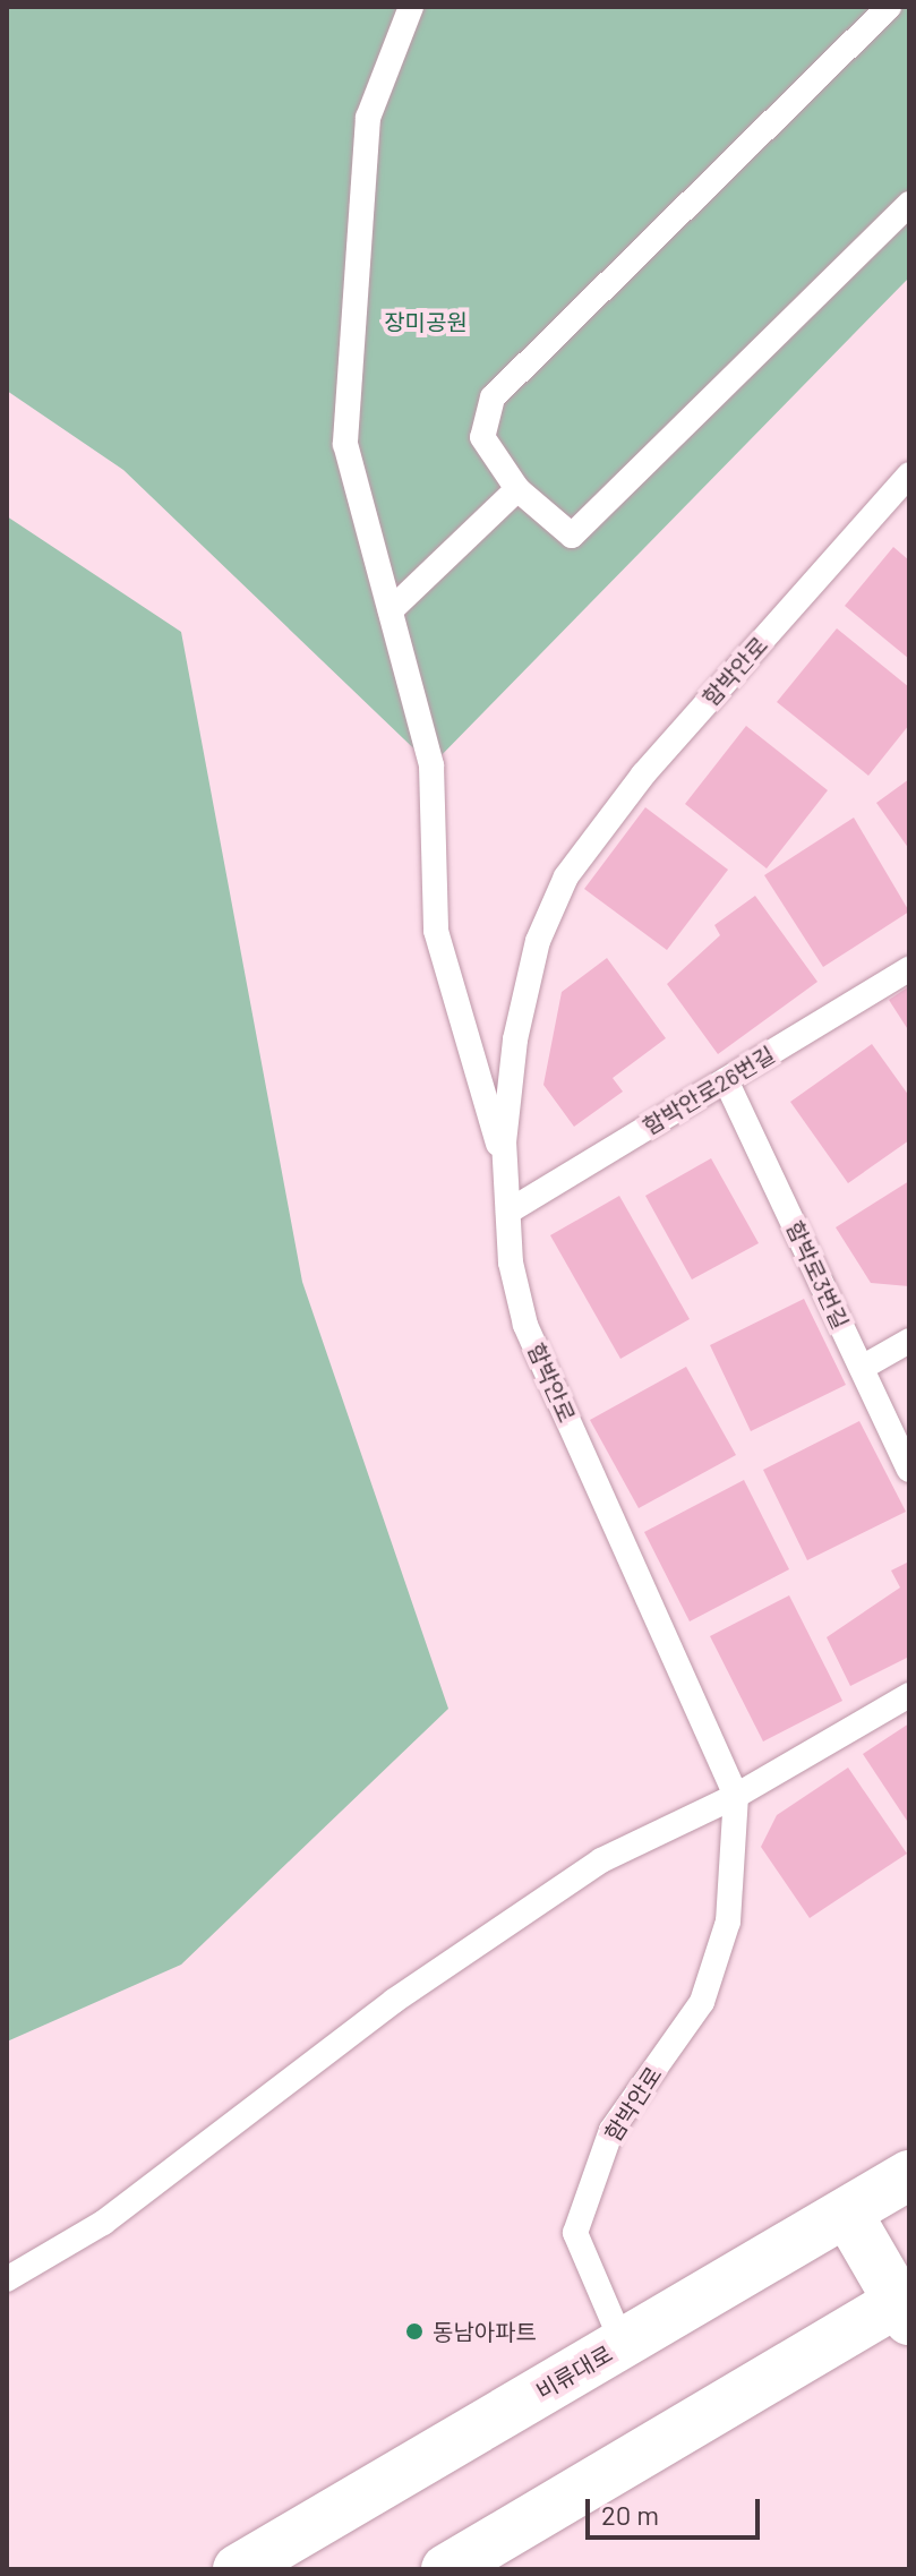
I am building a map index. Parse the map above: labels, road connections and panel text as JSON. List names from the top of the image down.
{
  "streets": {
    "main road": ["비류대로"],
    "lane": ["함박안로", "함박안로26번길", "함박로3번길"]
  },
  "crossings": [
    ["함박안로", "함박안로26번길"],
    ["함박안로", "비류대로"],
    ["함박안로26번길", "함박로3번길"]
  ],
  "parks": ["장미공원"],
  "places": ["동남아파트"],
  "scale_bar": "20 m"
}
